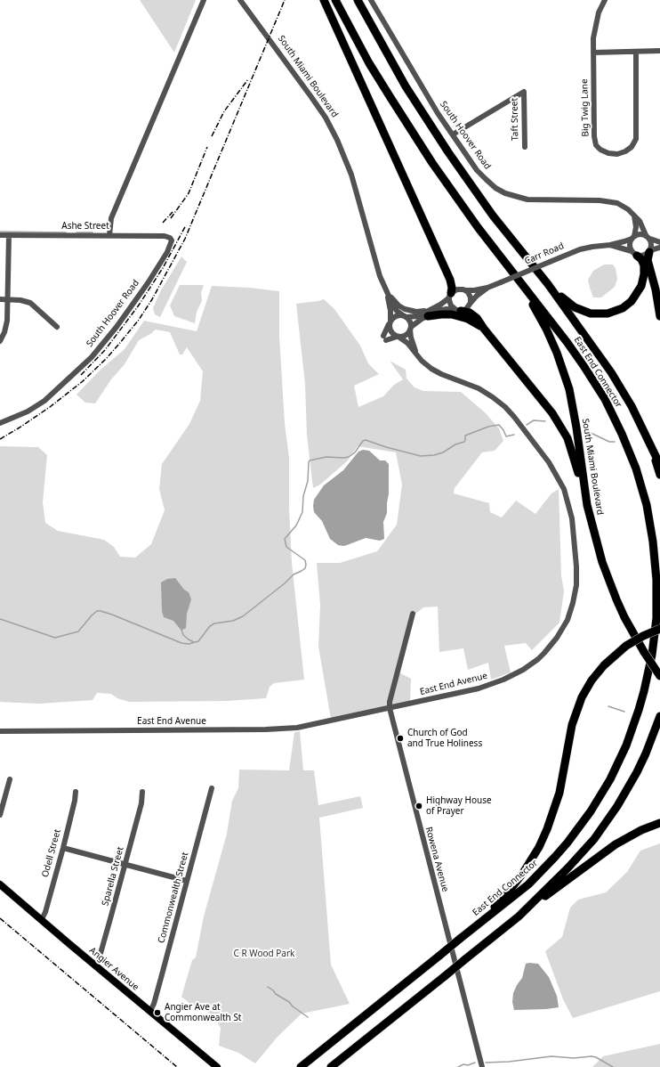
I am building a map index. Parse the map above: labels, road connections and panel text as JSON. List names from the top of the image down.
{
  "streets": {
    "highway": ["South Miami Boulevard", "East End Connector"],
    "main road": ["Angier Avenue"],
    "street": [
      "Big Twig Lane",
      "Taft Street",
      "South Hoover Road",
      "Ashe Street",
      "Carr Road",
      "East End Avenue",
      "Odell Street",
      "Rowena Avenue",
      "Sparella Street",
      "Commonwealth Street"
    ]
  },
  "crossings": [
    ["South Miami Boulevard", "East End Connector"],
    ["South Miami Boulevard", "East End Avenue"],
    ["Taft Street", "South Hoover Road"],
    ["South Hoover Road", "Ashe Street"],
    ["South Hoover Road", "Carr Road"],
    ["East End Avenue", "Rowena Avenue"],
    ["Odell Street", "Angier Avenue"],
    ["Sparella Street", "Angier Avenue"],
    ["Commonwealth Street", "Angier Avenue"]
  ],
  "parks": ["C R Wood Park"],
  "places": ["Church of God and True Holiness", "Highway House of Prayer", "Angier Ave at Commonwealth St"]
}
